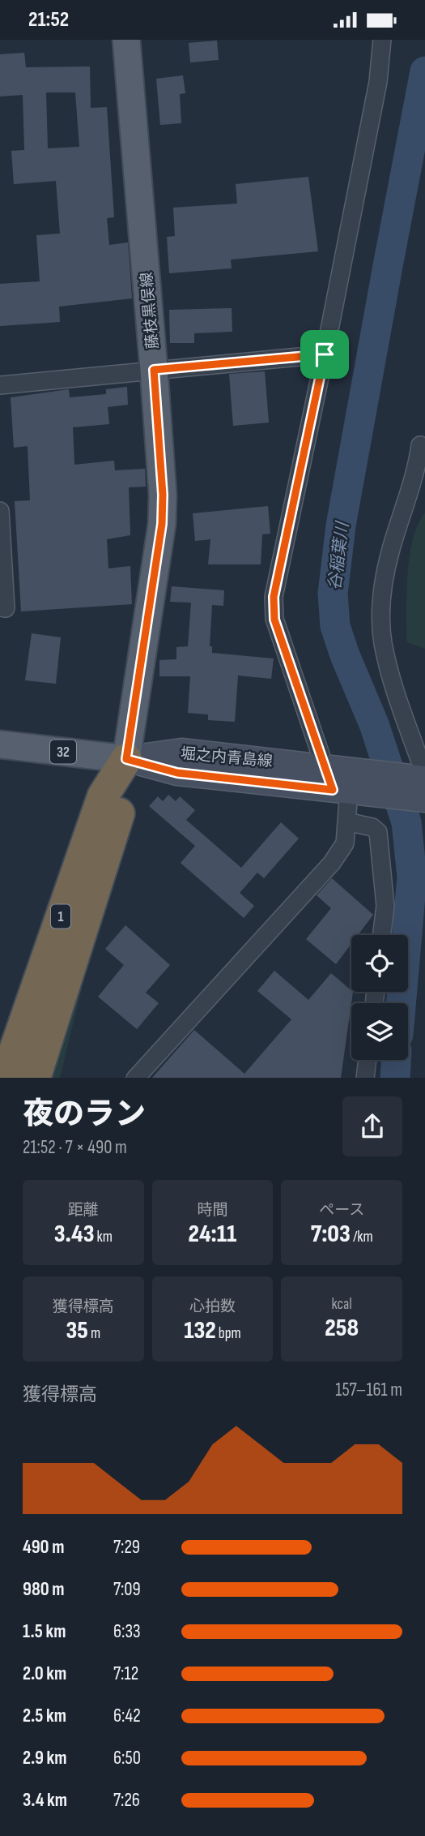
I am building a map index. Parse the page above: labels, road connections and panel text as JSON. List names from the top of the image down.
{
  "streets": {
    "highway": ["1"],
    "main road": ["藤枝黒俣線", "32", "堀之内青島線"]
  },
  "crossings": [
    ["藤枝黒俣線", "32"],
    ["藤枝黒俣線", "堀之内青島線"],
    ["藤枝黒俣線", "1"],
    ["32", "堀之内青島線"],
    ["32", "1"],
    ["堀之内青島線", "1"]
  ],
  "water": ["谷稲葉川"],
  "page": {
    "status": "21:52",
    "heading": ["夜のラン", "21:52 · 7 × 490 m"],
    "stats": [
      ["距離", "3.43 km"],
      ["時間", "24:11"],
      ["ペース", "7:03 /km"],
      ["獲得標高", "35 m"],
      ["心拍数", "132 bpm"],
      ["kcal", "258"]
    ],
    "chart": ["獲得標高", "157–161 m"],
    "list": [
      {
        "name": "490 m",
        "note": "7:29"
      },
      {
        "name": "980 m",
        "note": "7:09"
      },
      {
        "name": "1.5 km",
        "note": "6:33"
      },
      {
        "name": "2.0 km",
        "note": "7:12"
      },
      {
        "name": "2.5 km",
        "note": "6:42"
      },
      {
        "name": "2.9 km",
        "note": "6:50"
      },
      {
        "name": "3.4 km",
        "note": "7:26"
      }
    ]
  }
}
